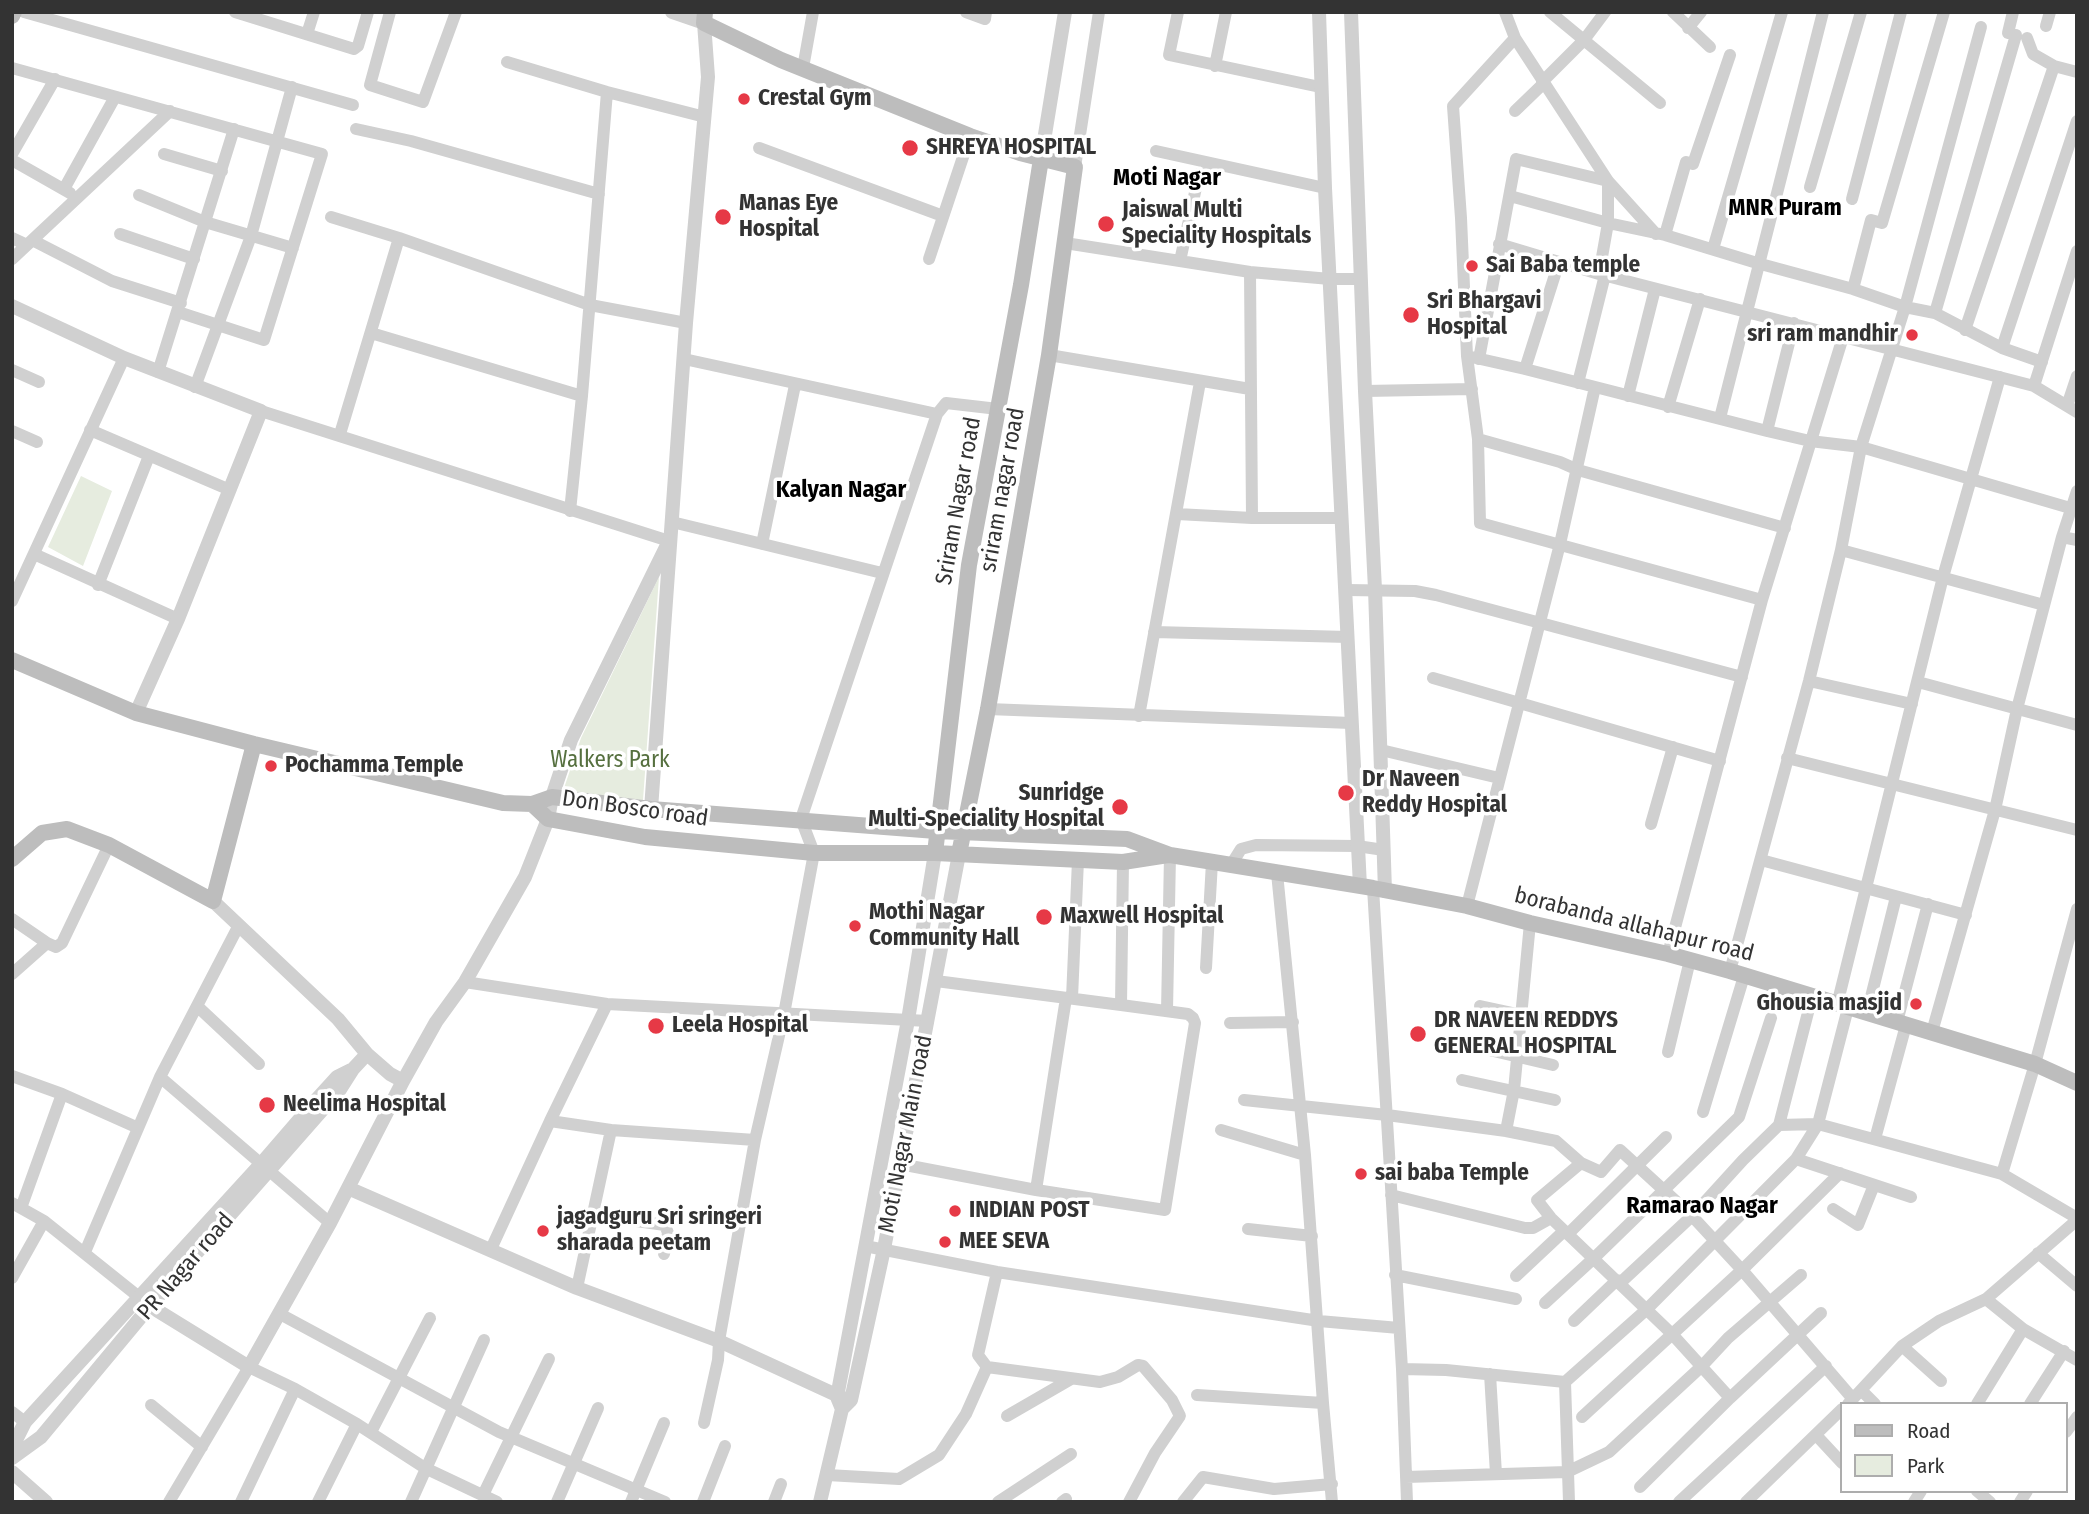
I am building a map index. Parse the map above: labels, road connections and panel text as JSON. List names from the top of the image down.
{
  "streets": {
    "main road": [
      "sriram nagar road",
      "Sriram Nagar road",
      "Don Bosco road",
      "borabanda allahapur road"
    ],
    "street": ["Moti Nagar Main road", "PR Nagar road"]
  },
  "crossings": [
    ["sriram nagar road", "borabanda allahapur road"],
    ["sriram nagar road", "Moti Nagar Main road"],
    ["Sriram Nagar road", "Don Bosco road"],
    ["Sriram Nagar road", "borabanda allahapur road"],
    ["Sriram Nagar road", "Moti Nagar Main road"],
    ["Don Bosco road", "borabanda allahapur road"],
    ["Don Bosco road", "Moti Nagar Main road"],
    ["borabanda allahapur road", "Moti Nagar Main road"]
  ],
  "districts": [
    "Moti Nagar",
    "MNR Puram",
    "Kalyan Nagar",
    "Ramarao Nagar"
  ],
  "parks": ["Walkers Park"],
  "places": [
    "Crestal Gym",
    "SHREYA HOSPITAL",
    "Manas Eye Hospital",
    "Jaiswal Multi Speciality Hospitals",
    "Sai Baba temple",
    "Sri Bhargavi Hospital",
    "sri ram mandhir",
    "Pochamma Temple",
    "Dr Naveen Reddy Hospital",
    "Sunridge Multi-Speciality Hospital",
    "Maxwell Hospital",
    "Mothi Nagar Community Hall",
    "Ghousia masjid",
    "Leela Hospital",
    "DR NAVEEN REDDYS GENERAL HOSPITAL",
    "Neelima Hospital",
    "sai baba Temple",
    "INDIAN POST",
    "jagadguru Sri sringeri sharada peetam",
    "MEE SEVA"
  ],
  "legend": ["Road", "Park"]
}
